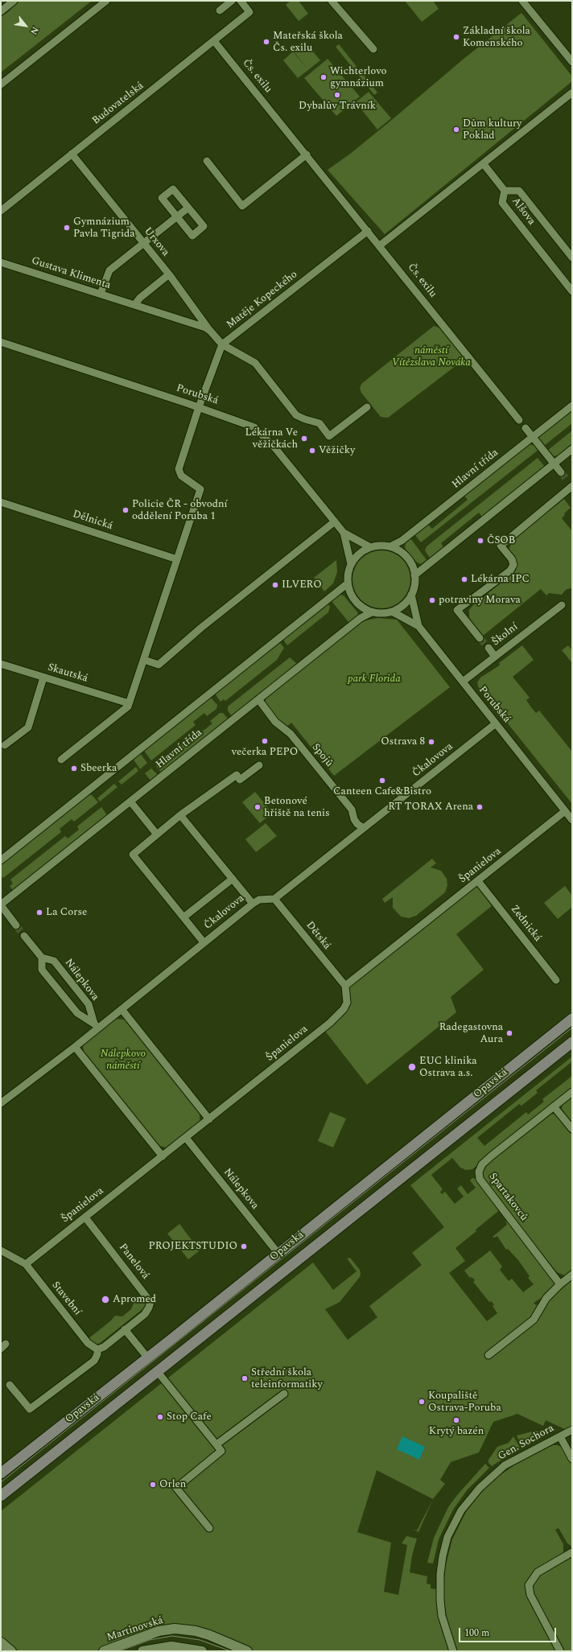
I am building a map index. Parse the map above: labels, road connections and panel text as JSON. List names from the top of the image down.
{
  "streets": {
    "main road": ["Opavská"],
    "street": [
      "Čs. exilu",
      "Budovatelská",
      "Alšova",
      "Urxova",
      "Gustava Klimenta",
      "Matěje Kopeckého",
      "Porubská",
      "Hlavní třída",
      "Dělnická",
      "Školní",
      "Skautská",
      "Spojů",
      "Čkalovova",
      "Španielova",
      "Zednická",
      "Dětská",
      "Nálepkova",
      "Spartakovců",
      "Panelová",
      "Stavební",
      "Gen. Sochora",
      "Martinovská"
    ]
  },
  "crossings": [
    ["Čs. exilu", "Budovatelská"],
    ["Čs. exilu", "Matěje Kopeckého"],
    ["Budovatelská", "Urxova"],
    ["Urxova", "Gustava Klimenta"],
    ["Gustava Klimenta", "Matěje Kopeckého"],
    ["Porubská", "Hlavní třída"],
    ["Porubská", "Školní"],
    ["Porubská", "Čkalovova"],
    ["Porubská", "Španielova"],
    ["Hlavní třída", "Spojů"],
    ["Spojů", "Čkalovova"],
    ["Čkalovova", "Dětská"],
    ["Čkalovova", "Nálepkova"],
    ["Španielova", "Zednická"],
    ["Španielova", "Dětská"],
    ["Španielova", "Nálepkova"],
    ["Španielova", "Panelová"],
    ["Španielova", "Stavební"],
    ["Nálepkova", "Opavská"],
    ["Panelová", "Stavební"]
  ],
  "parks": ["náměstí Vítězslava Nováka", "park Florida", "Nálepkovo náměstí"],
  "places": [
    "Základní škola Komenského",
    "Mateřská škola Čs. exilu",
    "Wichterlovo gymnázium",
    "Dybalův Trávník",
    "Dům kultury Poklad",
    "Gymnázium Pavla Tigrida",
    "Lékárna Ve věžičkách",
    "Věžičky",
    "Policie ČR - obvodní oddělení Poruba 1",
    "ČSOB",
    "Lékárna IPC",
    "ILVERO",
    "potraviny Morava",
    "večerka PEPO",
    "Ostrava 8",
    "Sbeerka",
    "Canteen Cafe&Bistro",
    "Betonové hřiště na tenis",
    "RT TORAX Arena",
    "La Corse",
    "Radegastovna Aura",
    "EUC klinika Ostrava a.s.",
    "PROJEKTSTUDIO",
    "Apromed",
    "Střední škola teleinformatiky",
    "Koupaliště Ostrava-Poruba",
    "Stop Cafe",
    "Krytý bazén",
    "Orlen"
  ],
  "scale_bar": "100 m",
  "north": "bottom right"
}
